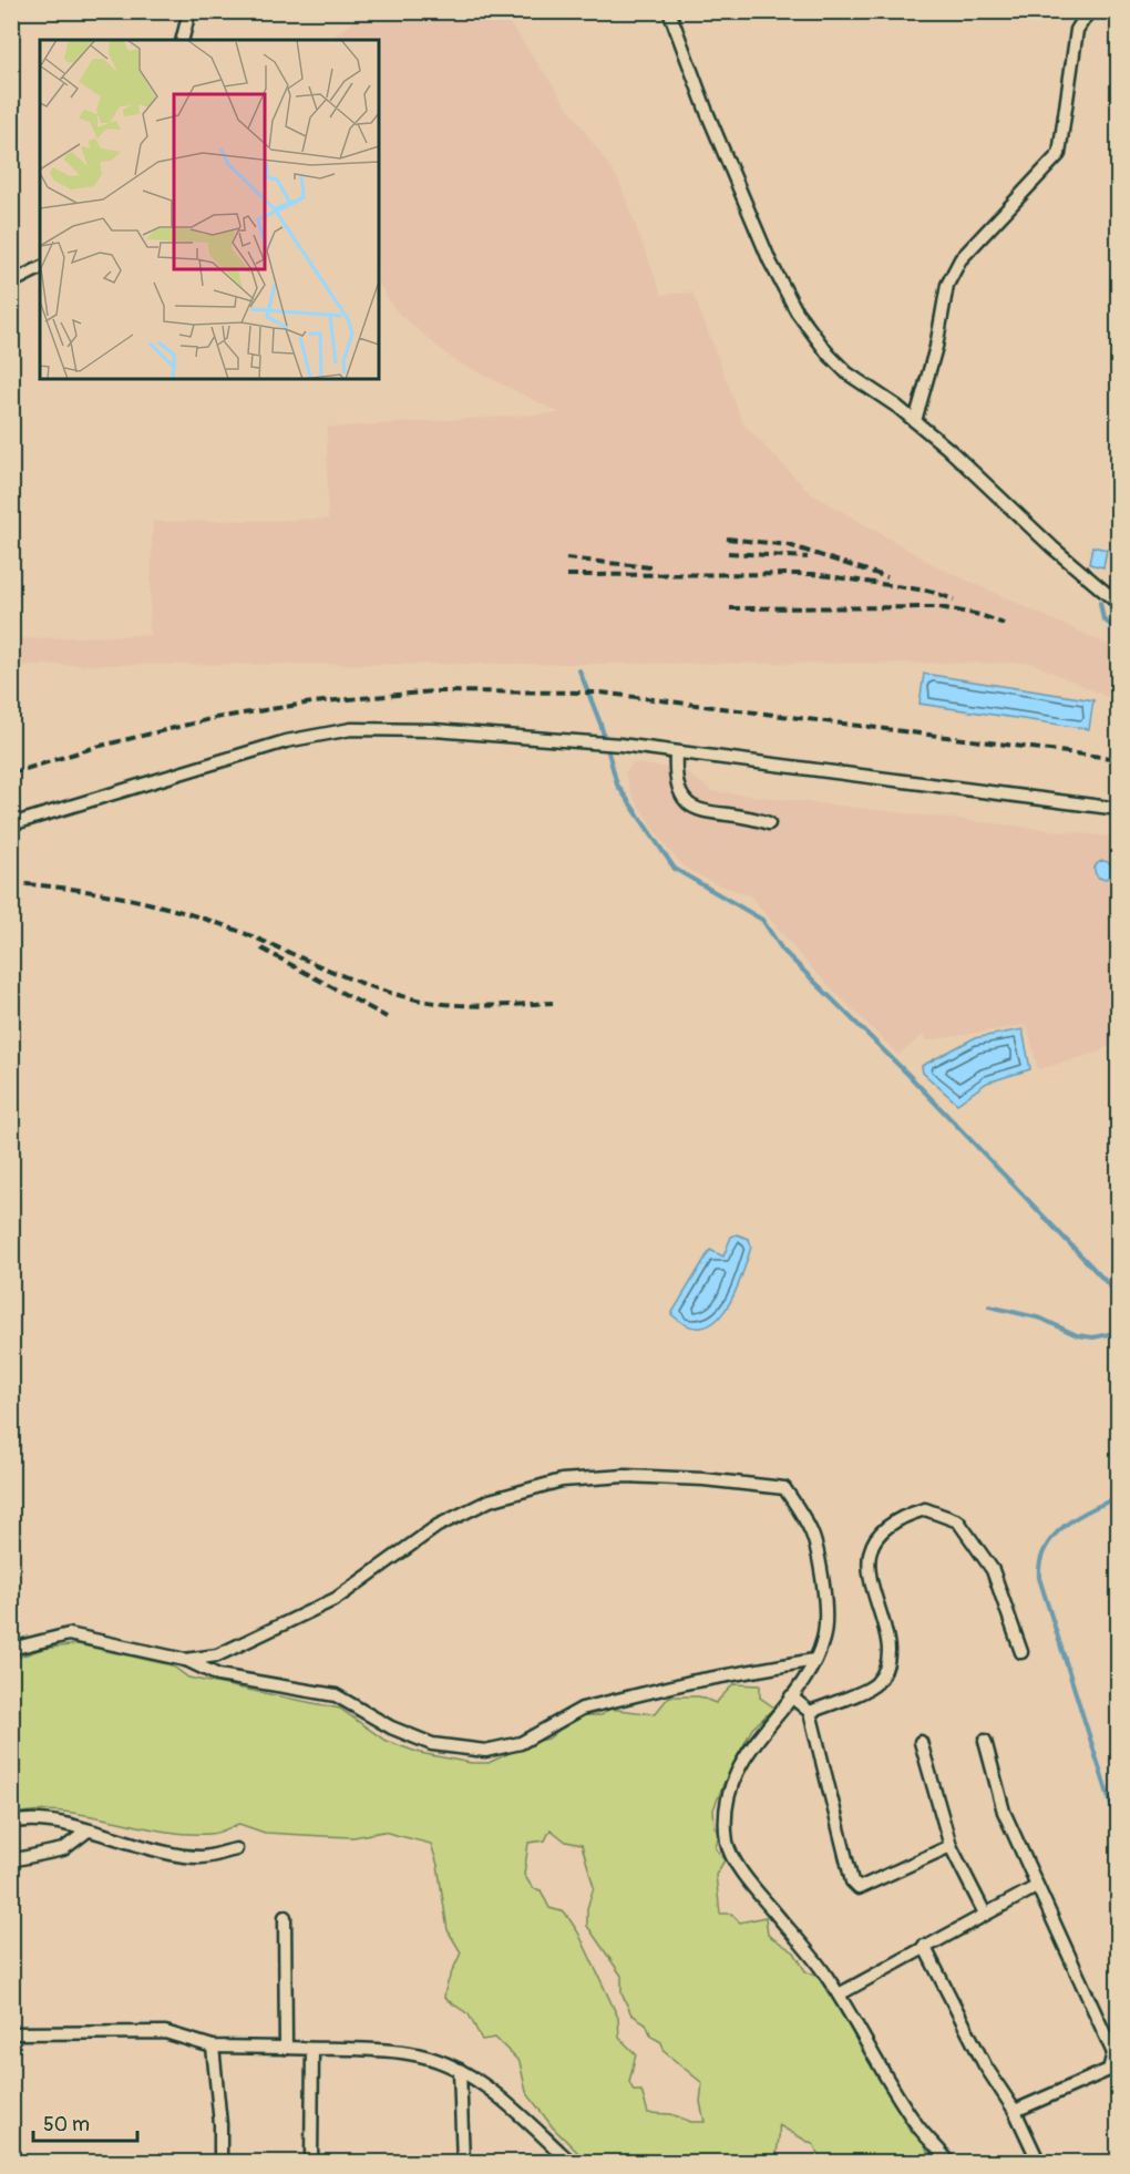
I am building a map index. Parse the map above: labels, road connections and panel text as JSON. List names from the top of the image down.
{
  "scale_bar": "50 m"
}
